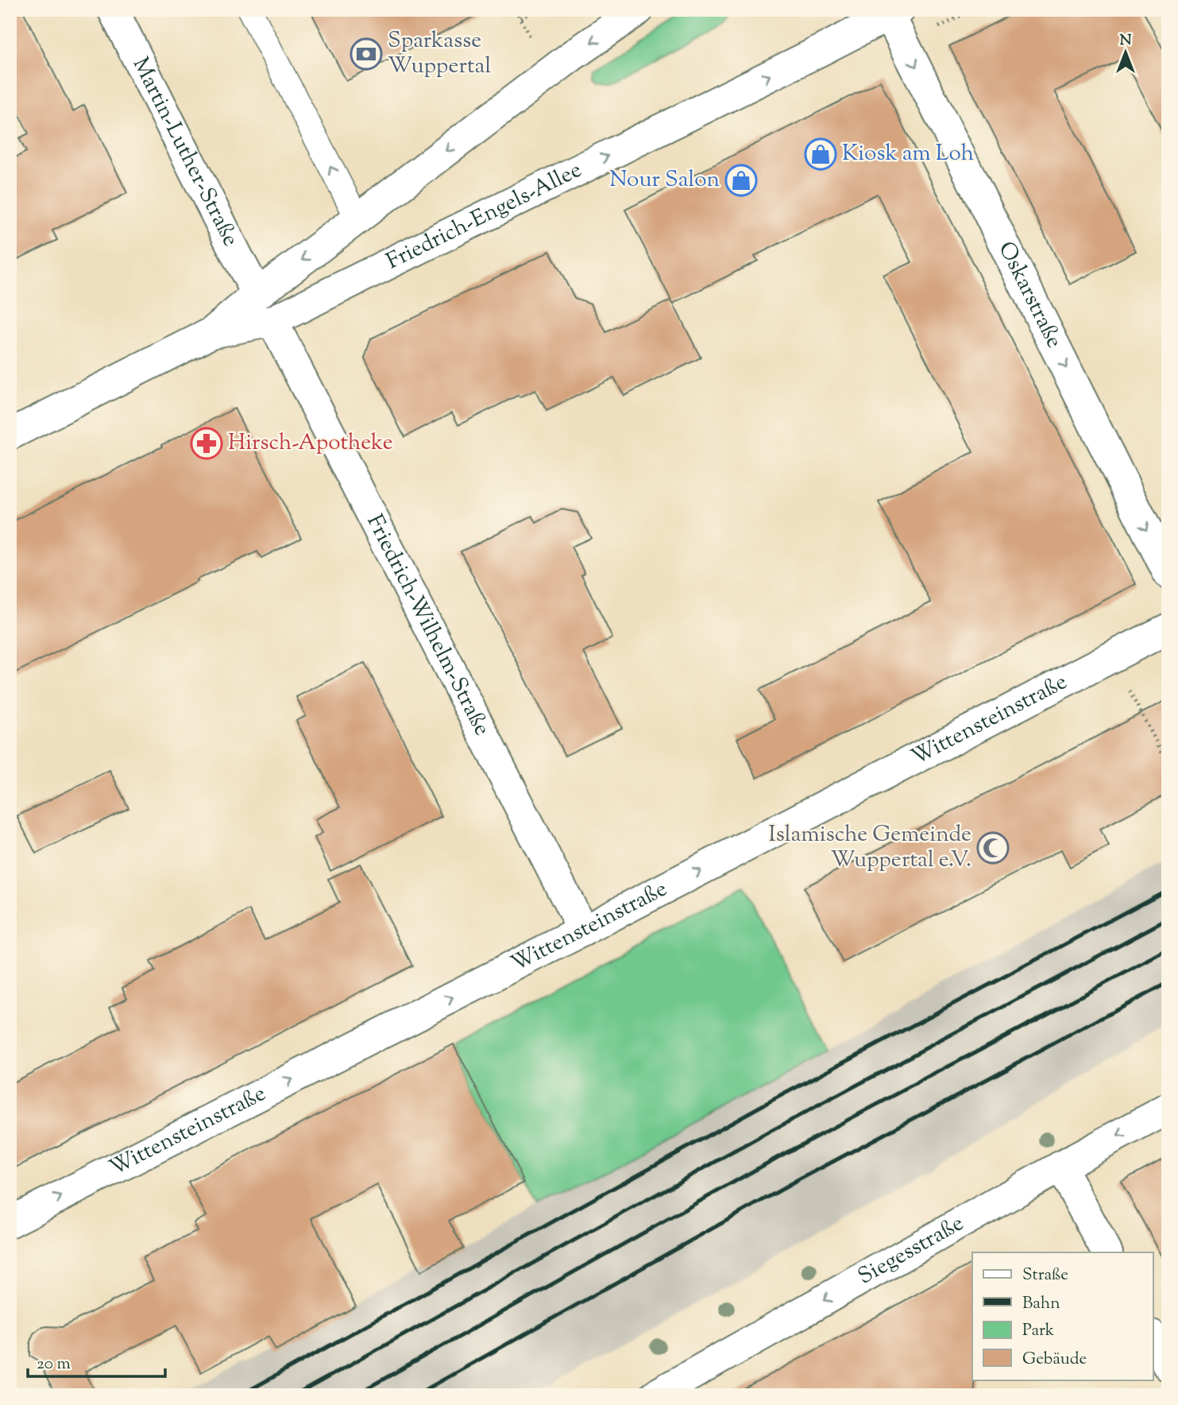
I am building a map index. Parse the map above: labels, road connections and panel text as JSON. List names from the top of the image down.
{
  "streets": {
    "street": [
      "Martin-Luther-Straße",
      "Friedrich-Engels-Allee",
      "Oskarstraße",
      "Friedrich-Wilhelm-Straße",
      "Wittensteinstraße",
      "Siegesstraße"
    ]
  },
  "crossings": [
    ["Martin-Luther-Straße", "Friedrich-Engels-Allee"],
    ["Friedrich-Engels-Allee", "Oskarstraße"],
    ["Friedrich-Engels-Allee", "Friedrich-Wilhelm-Straße"],
    ["Friedrich-Wilhelm-Straße", "Wittensteinstraße"]
  ],
  "one_way": ["Oskarstraße", "Wittensteinstraße", "Siegesstraße"],
  "places": {
    "bank": ["Sparkasse Wuppertal"],
    "shop": ["Kiosk am Loh", "Nour Salon"],
    "pharmacy": ["Hirsch-Apotheke"],
    "mosque": ["Islamische Gemeinde Wuppertal e.V."]
  },
  "legend": [
    "Straße",
    "Bahn",
    "Park",
    "Gebäude"
  ],
  "scale_bar": "20 m",
  "north": "top"
}
